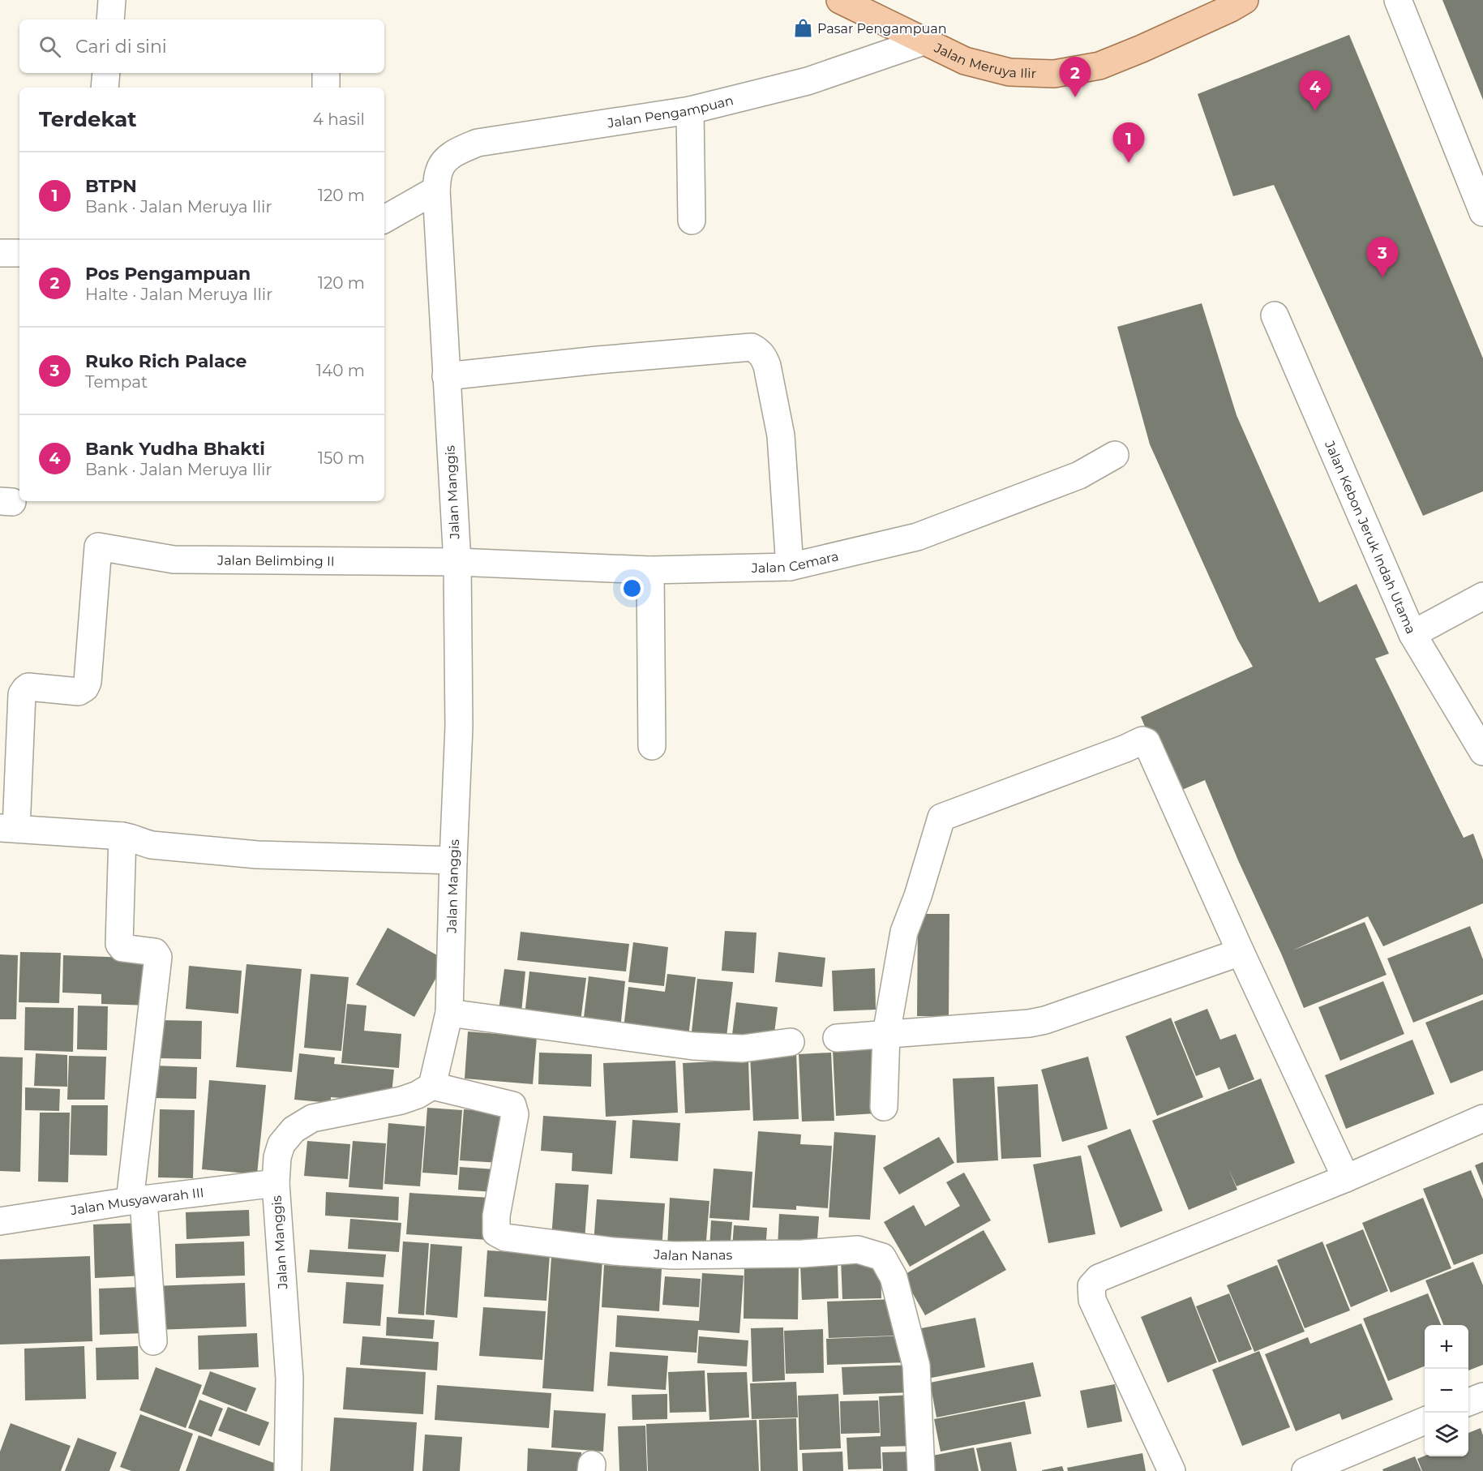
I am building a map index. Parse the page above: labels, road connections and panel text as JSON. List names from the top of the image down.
{
  "streets": {
    "main road": ["Jalan Meruya Ilir"],
    "street": [
      "Jalan Pengampuan",
      "Jalan Manggis",
      "Jalan Kebon Jeruk Indah Utama",
      "Jalan Belimbing II",
      "Jalan Cemara",
      "Jalan Musyawarah III",
      "Jalan Nanas"
    ]
  },
  "crossings": [
    ["Jalan Meruya Ilir", "Jalan Pengampuan"],
    ["Jalan Pengampuan", "Jalan Manggis"],
    ["Jalan Manggis", "Jalan Belimbing II"],
    ["Jalan Manggis", "Jalan Cemara"],
    ["Jalan Manggis", "Jalan Musyawarah III"],
    ["Jalan Manggis", "Jalan Nanas"],
    ["Jalan Belimbing II", "Jalan Cemara"]
  ],
  "places": {
    "shop": ["Pasar Pengampuan"]
  },
  "page": {
    "search": "Cari di sini",
    "pins": [
      "2",
      "4",
      "1",
      "3"
    ],
    "heading": ["Terdekat", "4 hasil"],
    "list": [
      {
        "mark": "1",
        "name": "BTPN",
        "note": "Bank · Jalan Meruya Ilir",
        "value": "120 m"
      },
      {
        "mark": "2",
        "name": "Pos Pengampuan",
        "note": "Halte · Jalan Meruya Ilir",
        "value": "120 m"
      },
      {
        "mark": "3",
        "name": "Ruko Rich Palace",
        "note": "Tempat",
        "value": "140 m"
      },
      {
        "mark": "4",
        "name": "Bank Yudha Bhakti",
        "note": "Bank · Jalan Meruya Ilir",
        "value": "150 m"
      }
    ],
    "map_buttons": ["+", "−"]
  }
}
